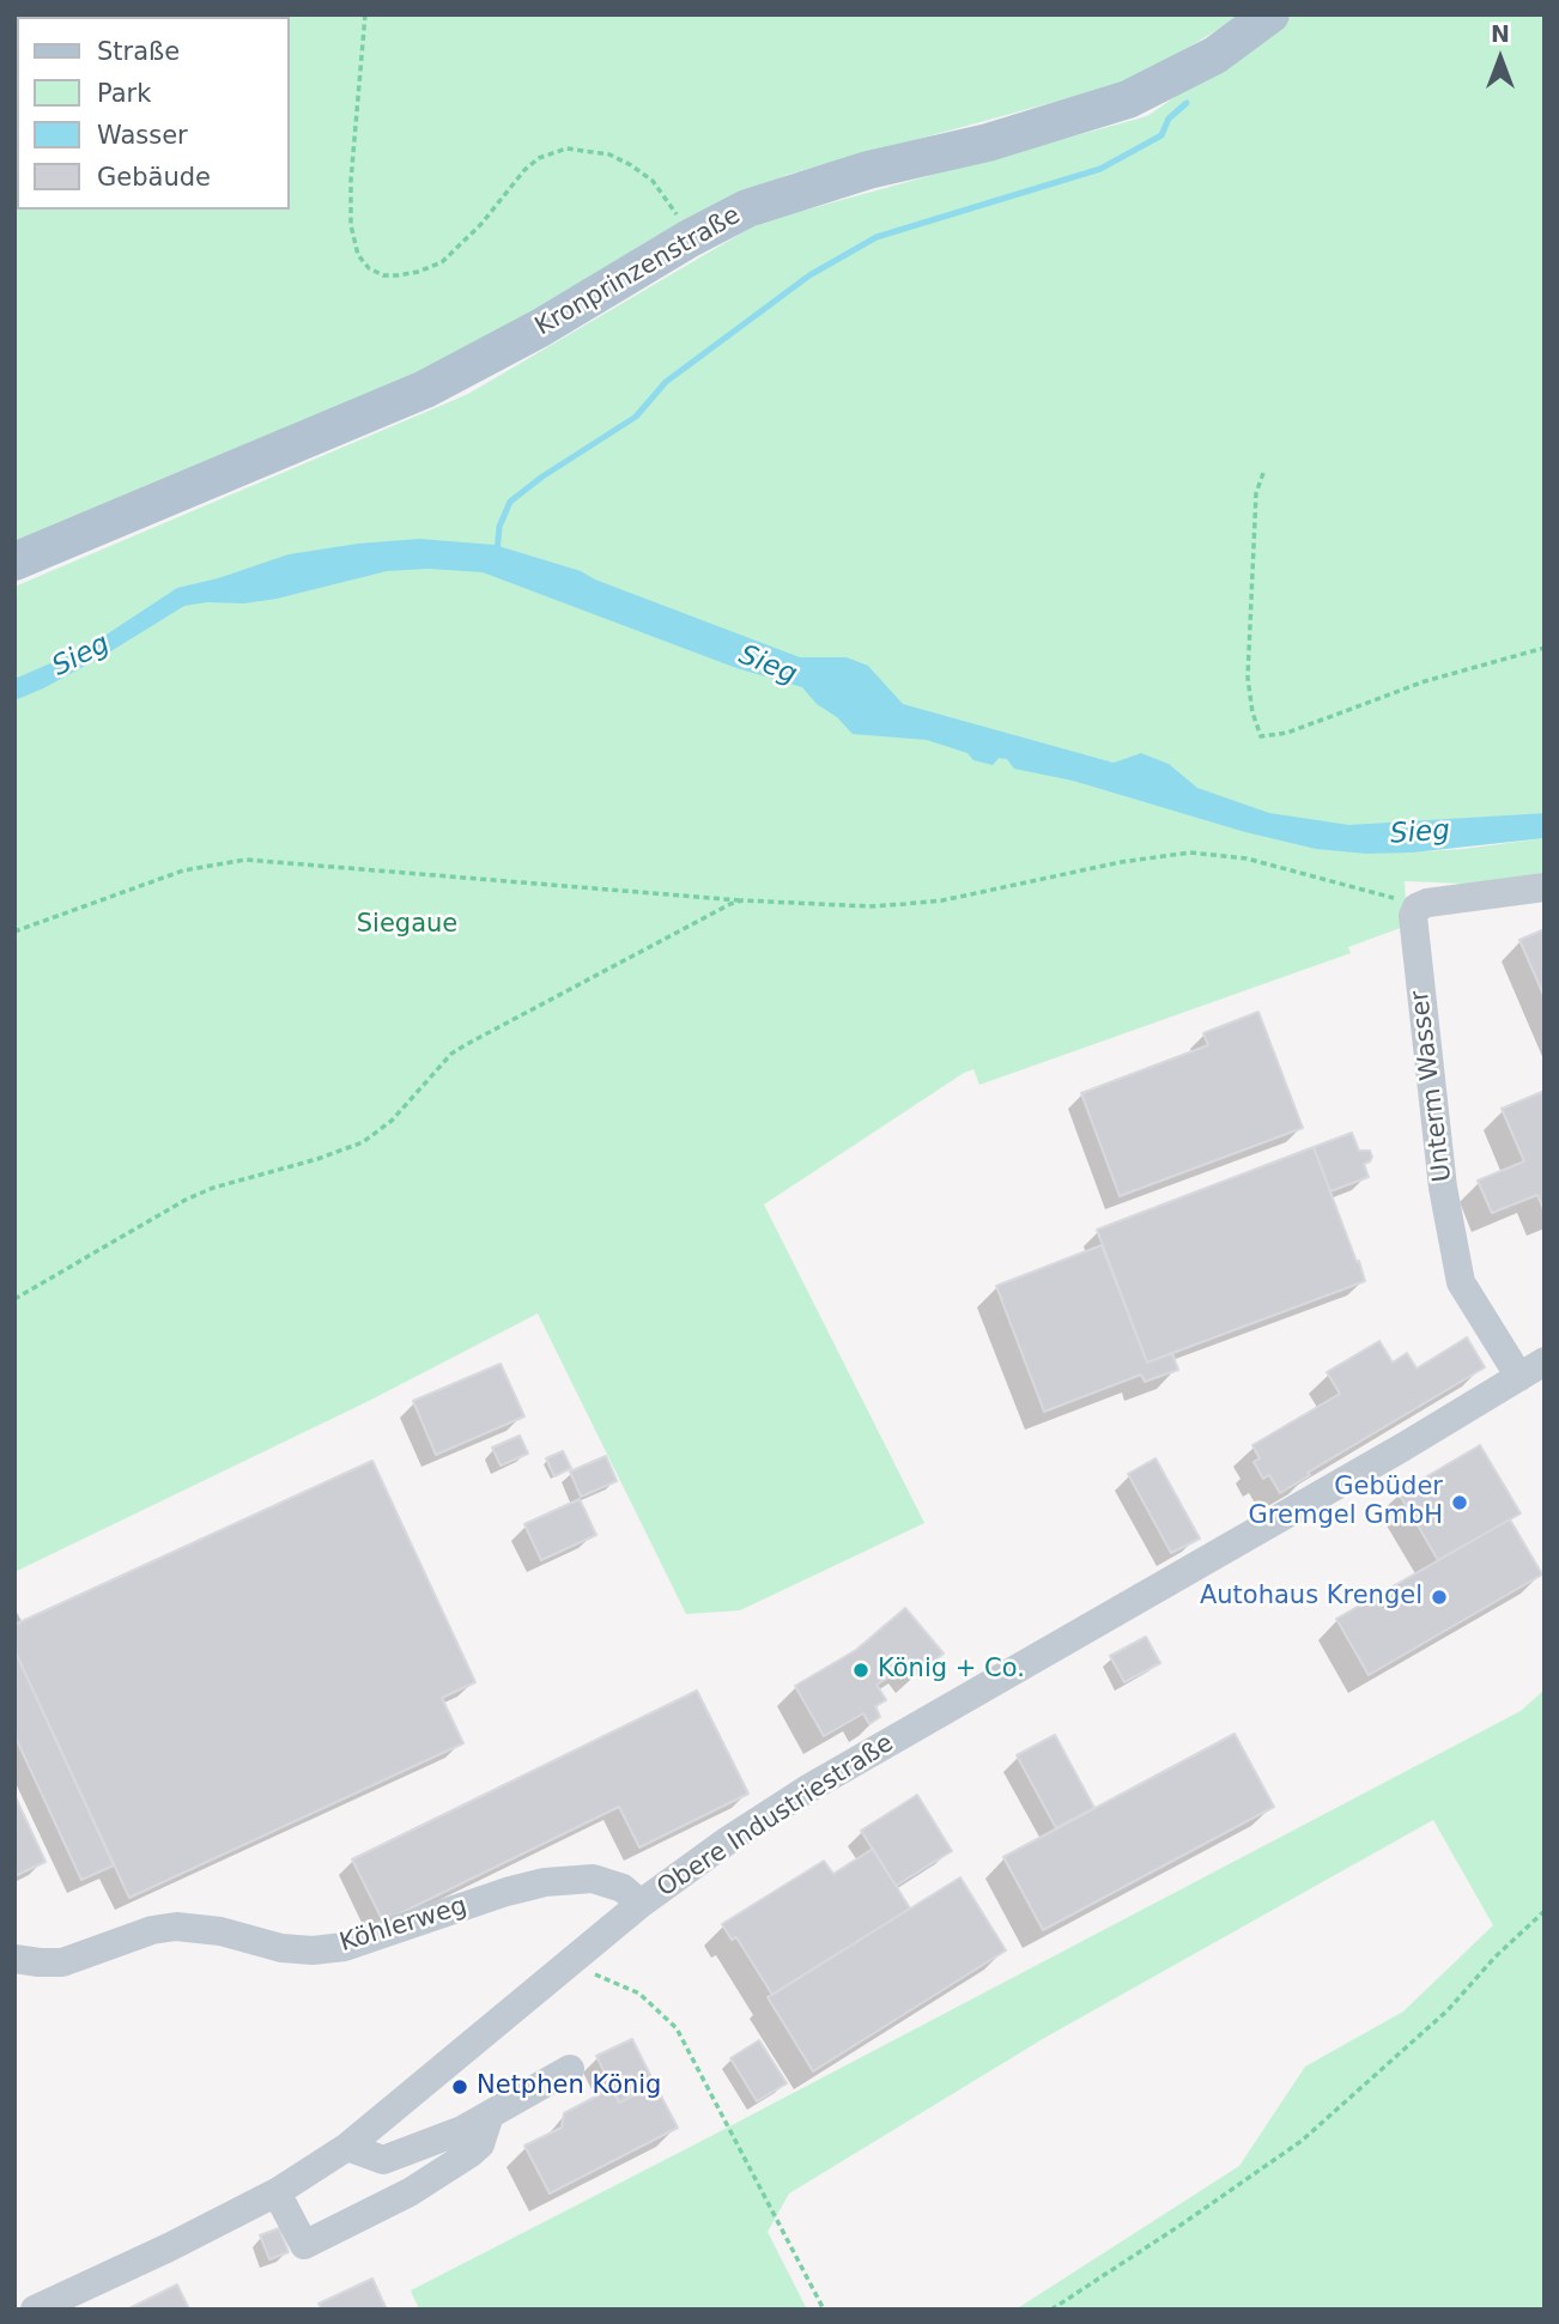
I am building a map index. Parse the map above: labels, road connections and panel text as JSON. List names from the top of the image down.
{
  "streets": {
    "main road": ["Kronprinzenstraße"],
    "street": ["Unterm Wasser", "Obere Industriestraße", "Köhlerweg"]
  },
  "crossings": [
    ["Unterm Wasser", "Obere Industriestraße"],
    ["Obere Industriestraße", "Köhlerweg"]
  ],
  "water": ["Sieg"],
  "parks": ["Siegaue"],
  "places": [
    "Gebüder Gremgel GmbH",
    "Autohaus Krengel",
    "König + Co.",
    "Netphen König"
  ],
  "legend": [
    "Straße",
    "Park",
    "Wasser",
    "Gebäude"
  ],
  "north": "top"
}
